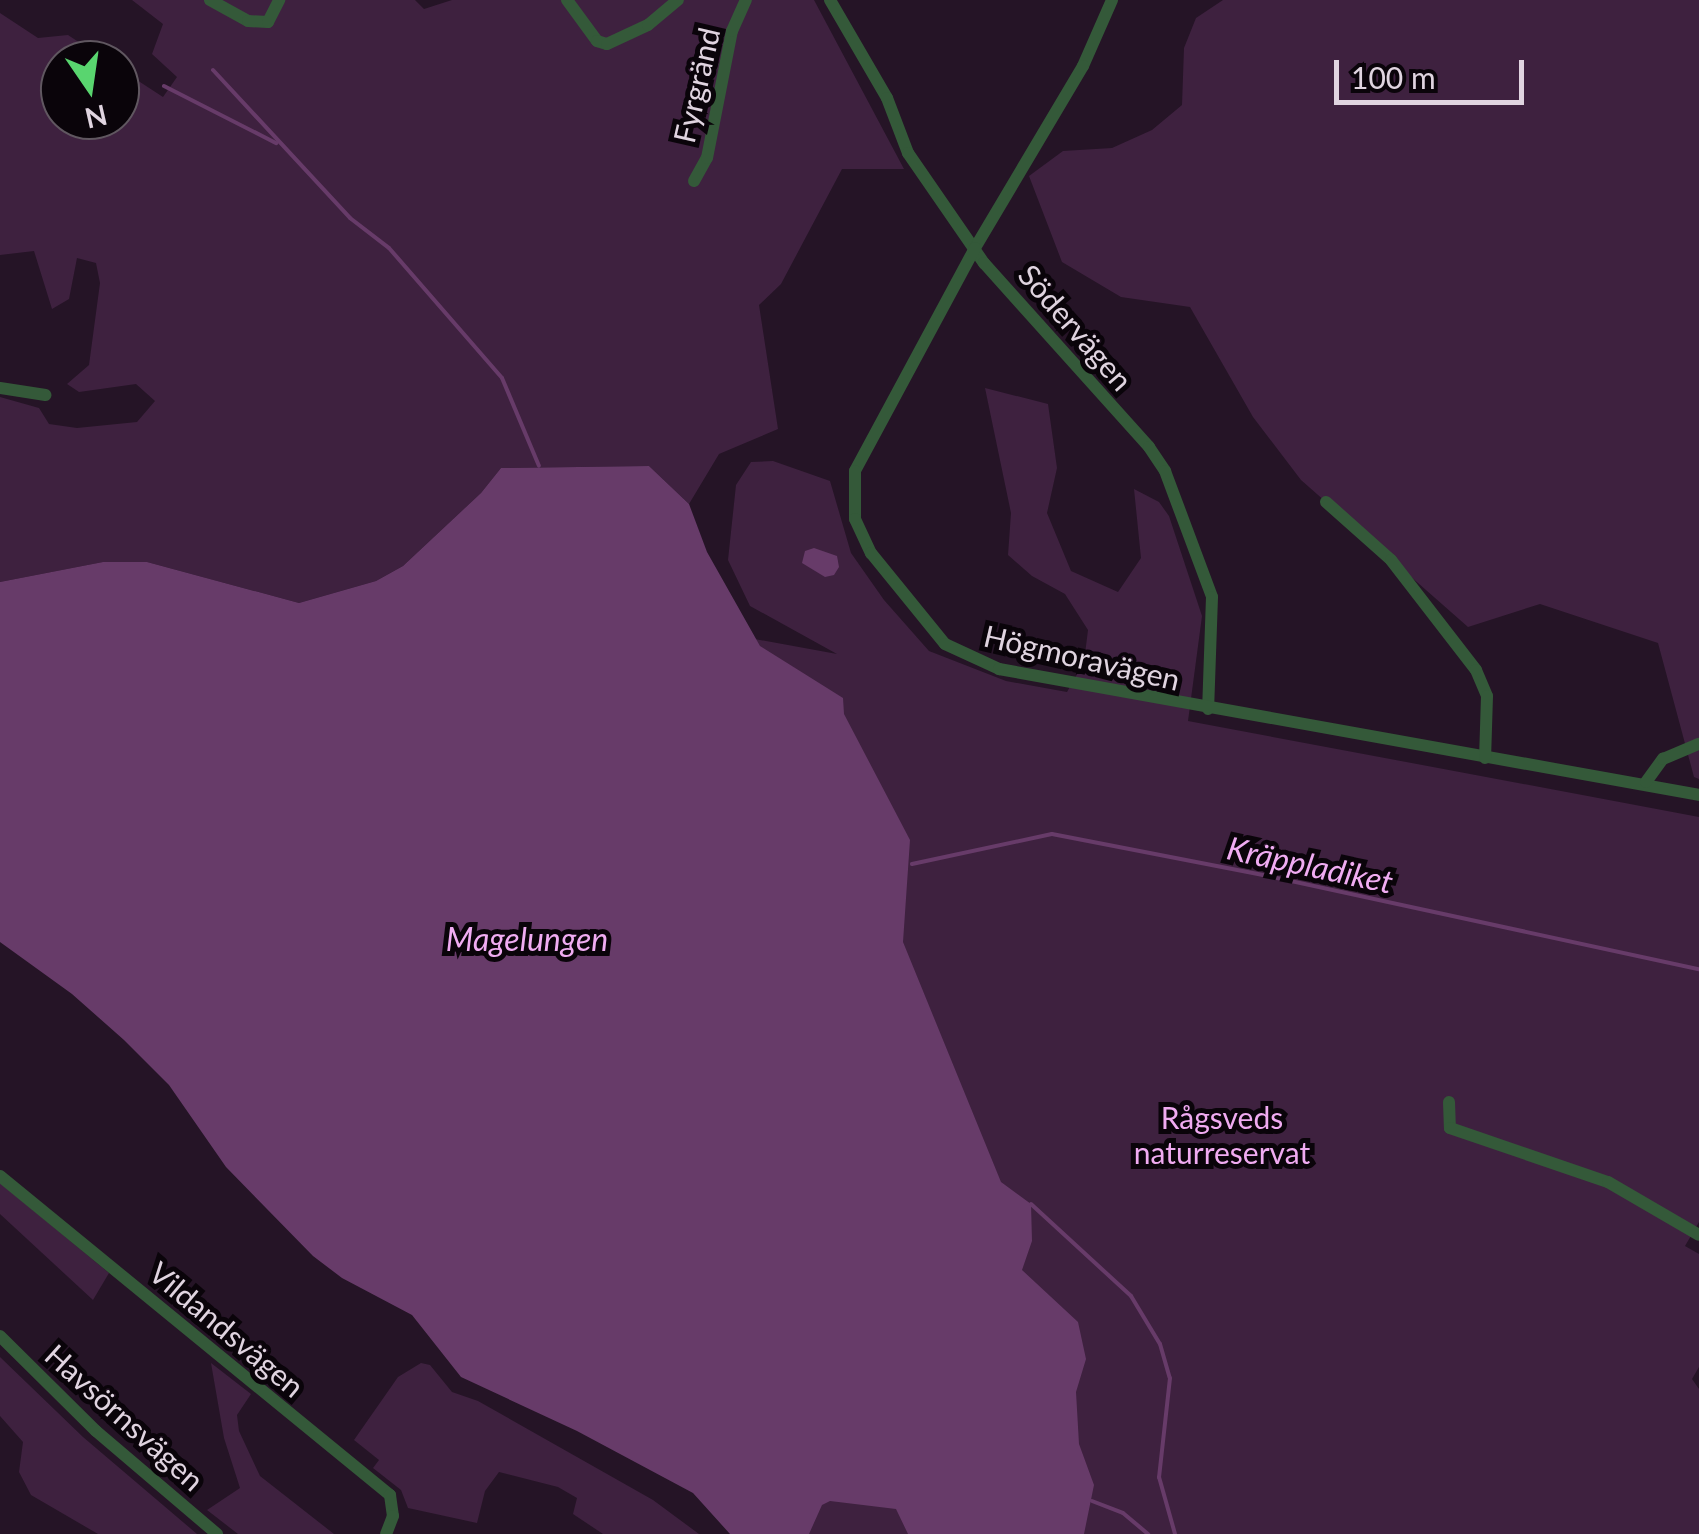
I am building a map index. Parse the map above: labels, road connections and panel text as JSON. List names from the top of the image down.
{
  "streets": {
    "street": [
      "Fyrgränd",
      "Södervägen",
      "Högmoravägen",
      "Vildandsvägen",
      "Havsörnsvägen"
    ]
  },
  "crossings": [
    ["Södervägen", "Högmoravägen"]
  ],
  "water": ["Kräppladiket", "Magelungen"],
  "parks": ["Rågsveds naturreservat"],
  "scale_bar": "100 m",
  "north": "bottom"
}
